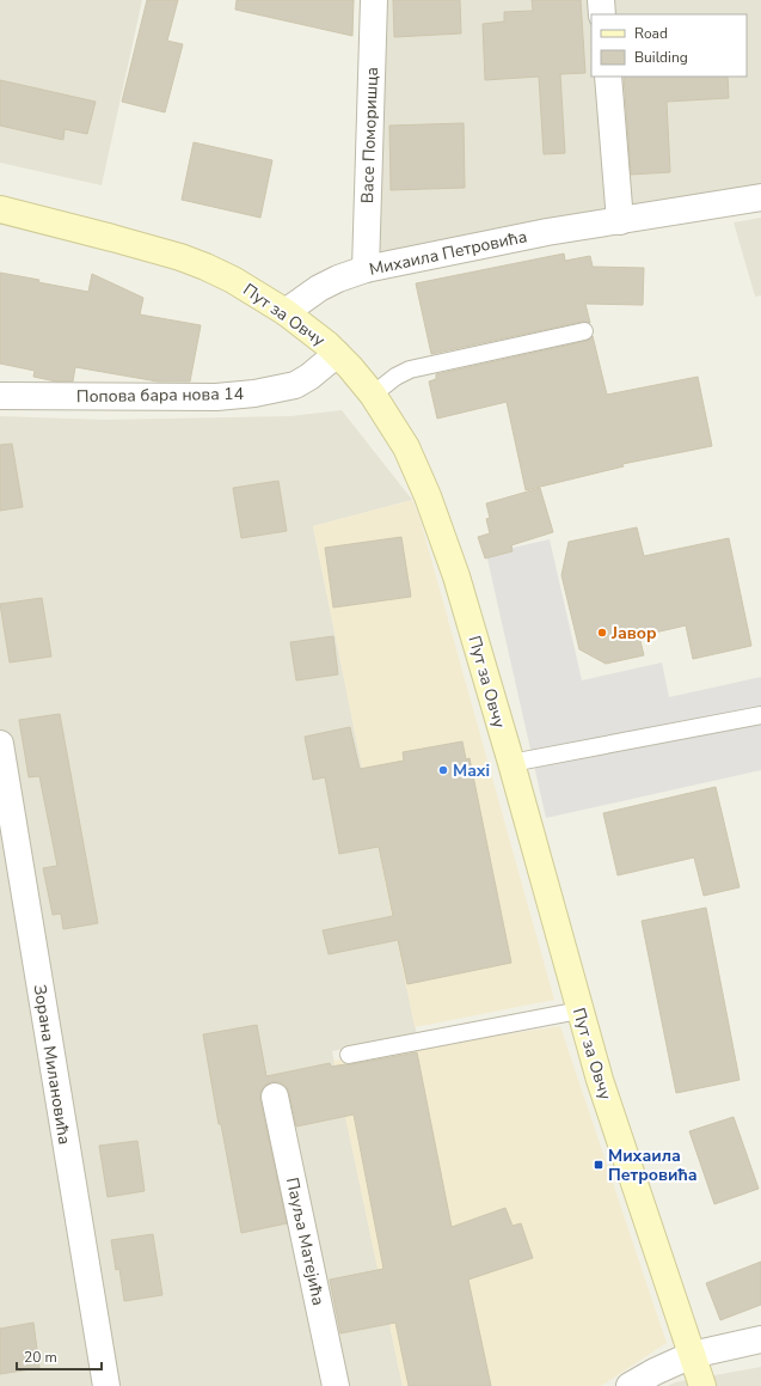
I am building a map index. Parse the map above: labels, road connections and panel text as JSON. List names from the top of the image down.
{
  "streets": {
    "street": [
      "Васе Поморишца",
      "Михаила Петровића",
      "Пут за Овчу",
      "Попова бара нова 14",
      "Зорана Милановића",
      "Пауља Матејића"
    ]
  },
  "crossings": [
    ["Васе Поморишца", "Михаила Петровића"],
    ["Михаила Петровића", "Пут за Овчу"],
    ["Пут за Овчу", "Попова бара нова 14"]
  ],
  "places": {
    "other": ["Јавор", "Maxi"],
    "transit": ["Михаила Петровића"]
  },
  "legend": ["Road", "Building"],
  "scale_bar": "20 m"
}
